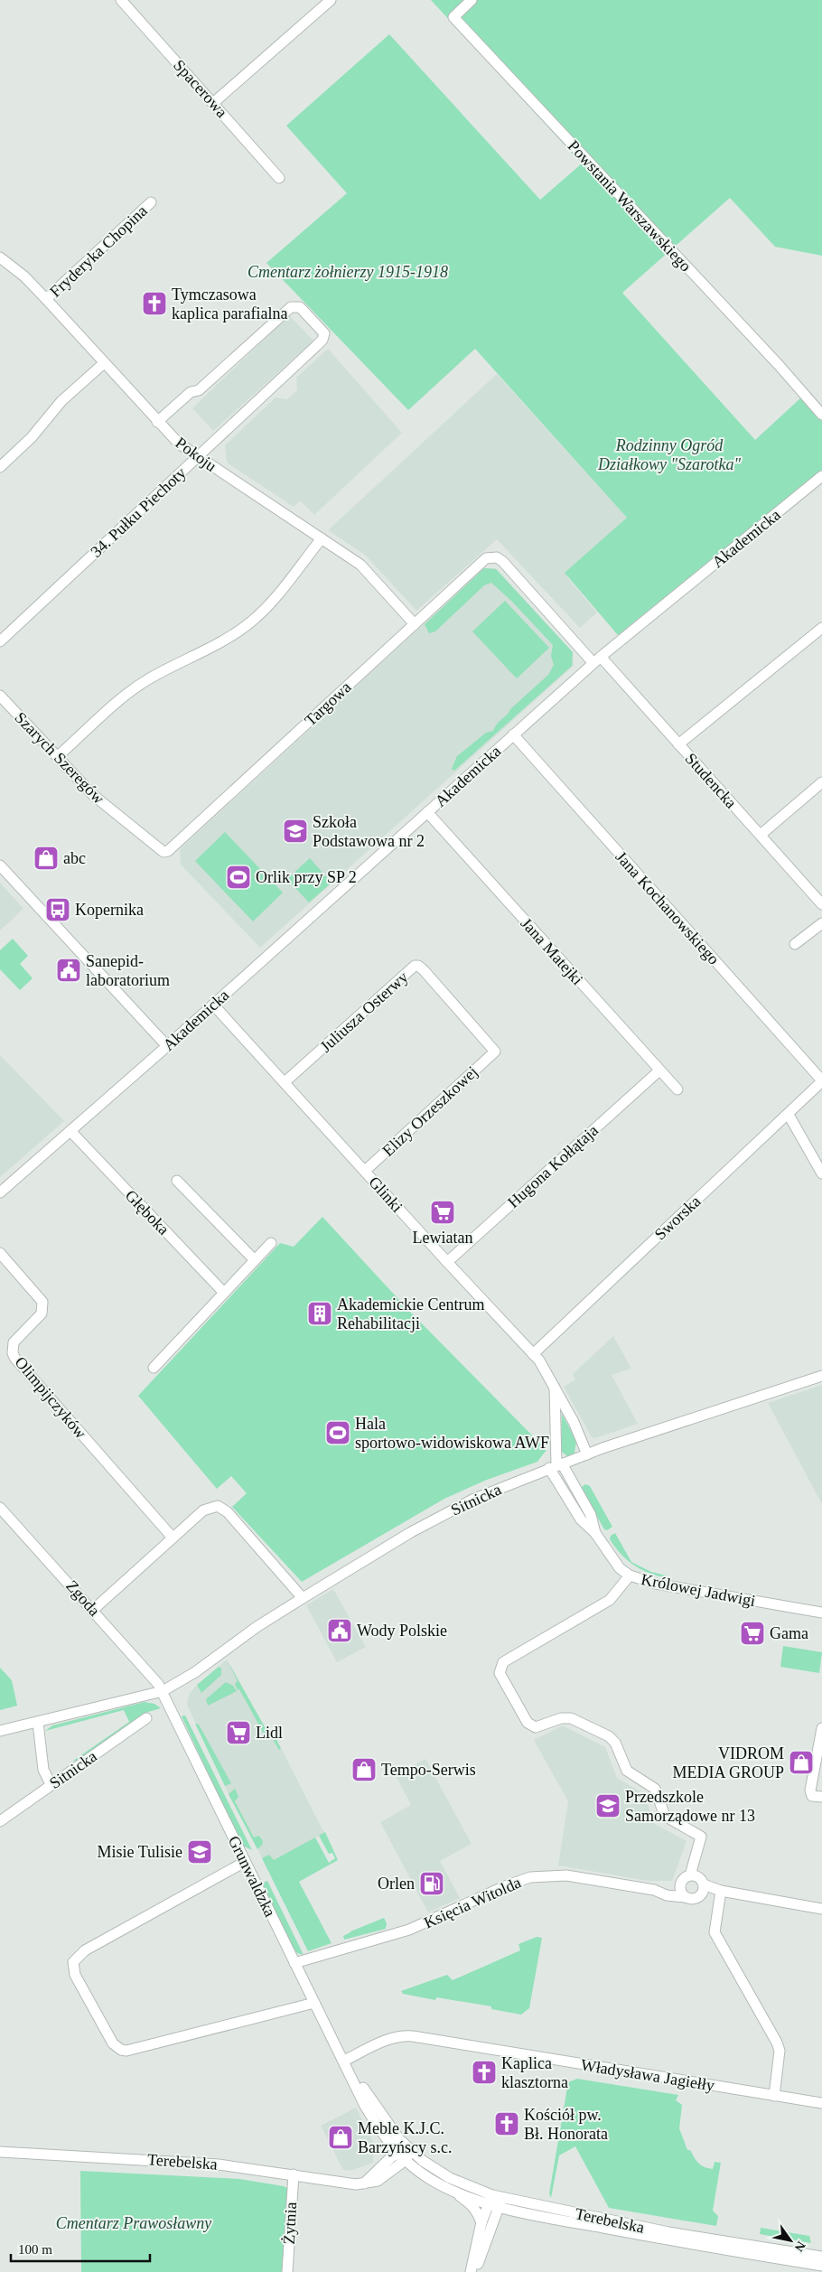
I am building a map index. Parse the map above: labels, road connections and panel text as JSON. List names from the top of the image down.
{
  "streets": {
    "street": [
      "Spacerowa",
      "Powstania Warszawskiego",
      "Fryderyka Chopina",
      "Pokoju",
      "34. Pułku Piechoty",
      "Akademicka",
      "Targowa",
      "Szarych Szeregów",
      "Studencka",
      "Jana Kochanowskiego",
      "Jana Matejki",
      "Juliusza Osterwy",
      "Elizy Orzeszkowej",
      "Hugona Kołłątaja",
      "Glinki",
      "Głęboka",
      "Sworska",
      "Olimpijczyków",
      "Sitnicka",
      "Królowej Jadwigi",
      "Zgoda",
      "Grunwaldzka",
      "Księcia Witolda",
      "Władysława Jagiełły",
      "Terebelska",
      "Żytnia"
    ]
  },
  "crossings": [
    ["Fryderyka Chopina", "Pokoju"],
    ["Pokoju", "34. Pułku Piechoty"],
    ["Pokoju", "Targowa"],
    ["Akademicka", "Studencka"],
    ["Akademicka", "Jana Kochanowskiego"],
    ["Akademicka", "Jana Matejki"],
    ["Akademicka", "Glinki"],
    ["Akademicka", "Głęboka"],
    ["Targowa", "Szarych Szeregów"],
    ["Targowa", "Studencka"],
    ["Jana Kochanowskiego", "Sworska"],
    ["Jana Matejki", "Hugona Kołłątaja"],
    ["Juliusza Osterwy", "Elizy Orzeszkowej"],
    ["Juliusza Osterwy", "Glinki"],
    ["Elizy Orzeszkowej", "Glinki"],
    ["Hugona Kołłątaja", "Glinki"],
    ["Glinki", "Sworska"],
    ["Glinki", "Sitnicka"],
    ["Sitnicka", "Królowej Jadwigi"],
    ["Sitnicka", "Zgoda"],
    ["Sitnicka", "Grunwaldzka"],
    ["Zgoda", "Grunwaldzka"],
    ["Grunwaldzka", "Księcia Witolda"],
    ["Grunwaldzka", "Władysława Jagiełły"],
    ["Grunwaldzka", "Terebelska"],
    ["Władysława Jagiełły", "Terebelska"],
    ["Terebelska", "Żytnia"]
  ],
  "parks": ["Cmentarz żołnierzy 1915-1918", "Rodzinny Ogród Działkowy \"Szarotka\"", "Cmentarz Prawosławny"],
  "places": {
    "church": ["Tymczasowa kaplica parafialna", "Kaplica klasztorna", "Kościół pw. Bł. Honorata"],
    "school or university": ["Szkoła Podstawowa nr 2", "Przedszkole Samorządowe nr 13", "Misie Tulisie"],
    "shop": [
      "abc",
      "VIDROM MEDIA GROUP",
      "Tempo-Serwis",
      "Meble K.J.C. Barzyńscy s.c."
    ],
    "sports": ["Orlik przy SP 2", "Hala sportowo-widowiskowa AWF"],
    "bus stop": ["Kopernika"],
    "public building": ["Sanepid- laboratorium", "Wody Polskie"],
    "supermarket": ["Lewiatan", "Gama", "Lidl"],
    "building": ["Akademickie Centrum Rehabilitacji"],
    "fuel station": ["Orlen"]
  },
  "scale_bar": "100 m",
  "north": "bottom right"
}
